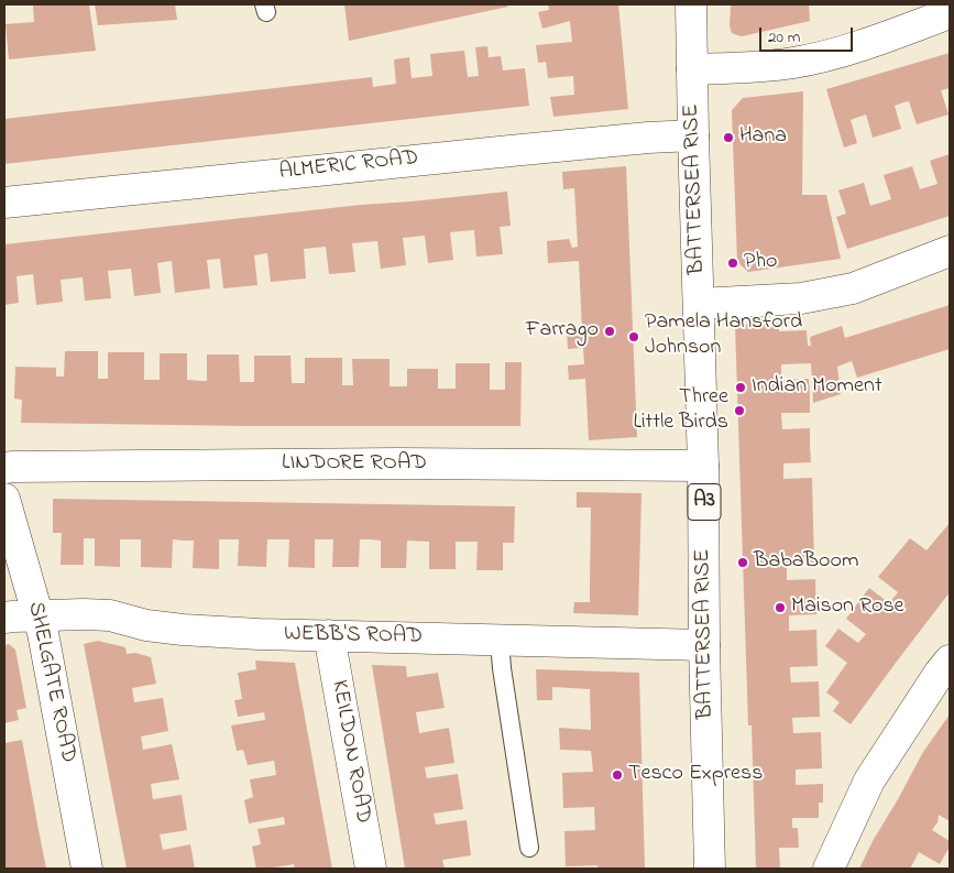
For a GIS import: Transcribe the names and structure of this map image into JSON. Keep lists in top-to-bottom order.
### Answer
{
  "streets": {
    "main road": [
      "ALMERIC ROAD",
      "BATTERSEA RISE",
      "LINDORE ROAD",
      "A3",
      "WEBB'S ROAD",
      "SHELGATE ROAD",
      "KEILDON ROAD"
    ]
  },
  "crossings": [
    ["ALMERIC ROAD", "BATTERSEA RISE"],
    ["BATTERSEA RISE", "LINDORE ROAD"],
    ["BATTERSEA RISE", "WEBB'S ROAD"],
    ["WEBB'S ROAD", "SHELGATE ROAD"],
    ["WEBB'S ROAD", "KEILDON ROAD"]
  ],
  "places": [
    "Hana",
    "Pho",
    "Farrago",
    "Pamela Hansford Johnson",
    "Indian Moment",
    "Three Little Birds",
    "BabaBoom",
    "Maison Rose",
    "Tesco Express"
  ],
  "scale_bar": "20 m"
}
